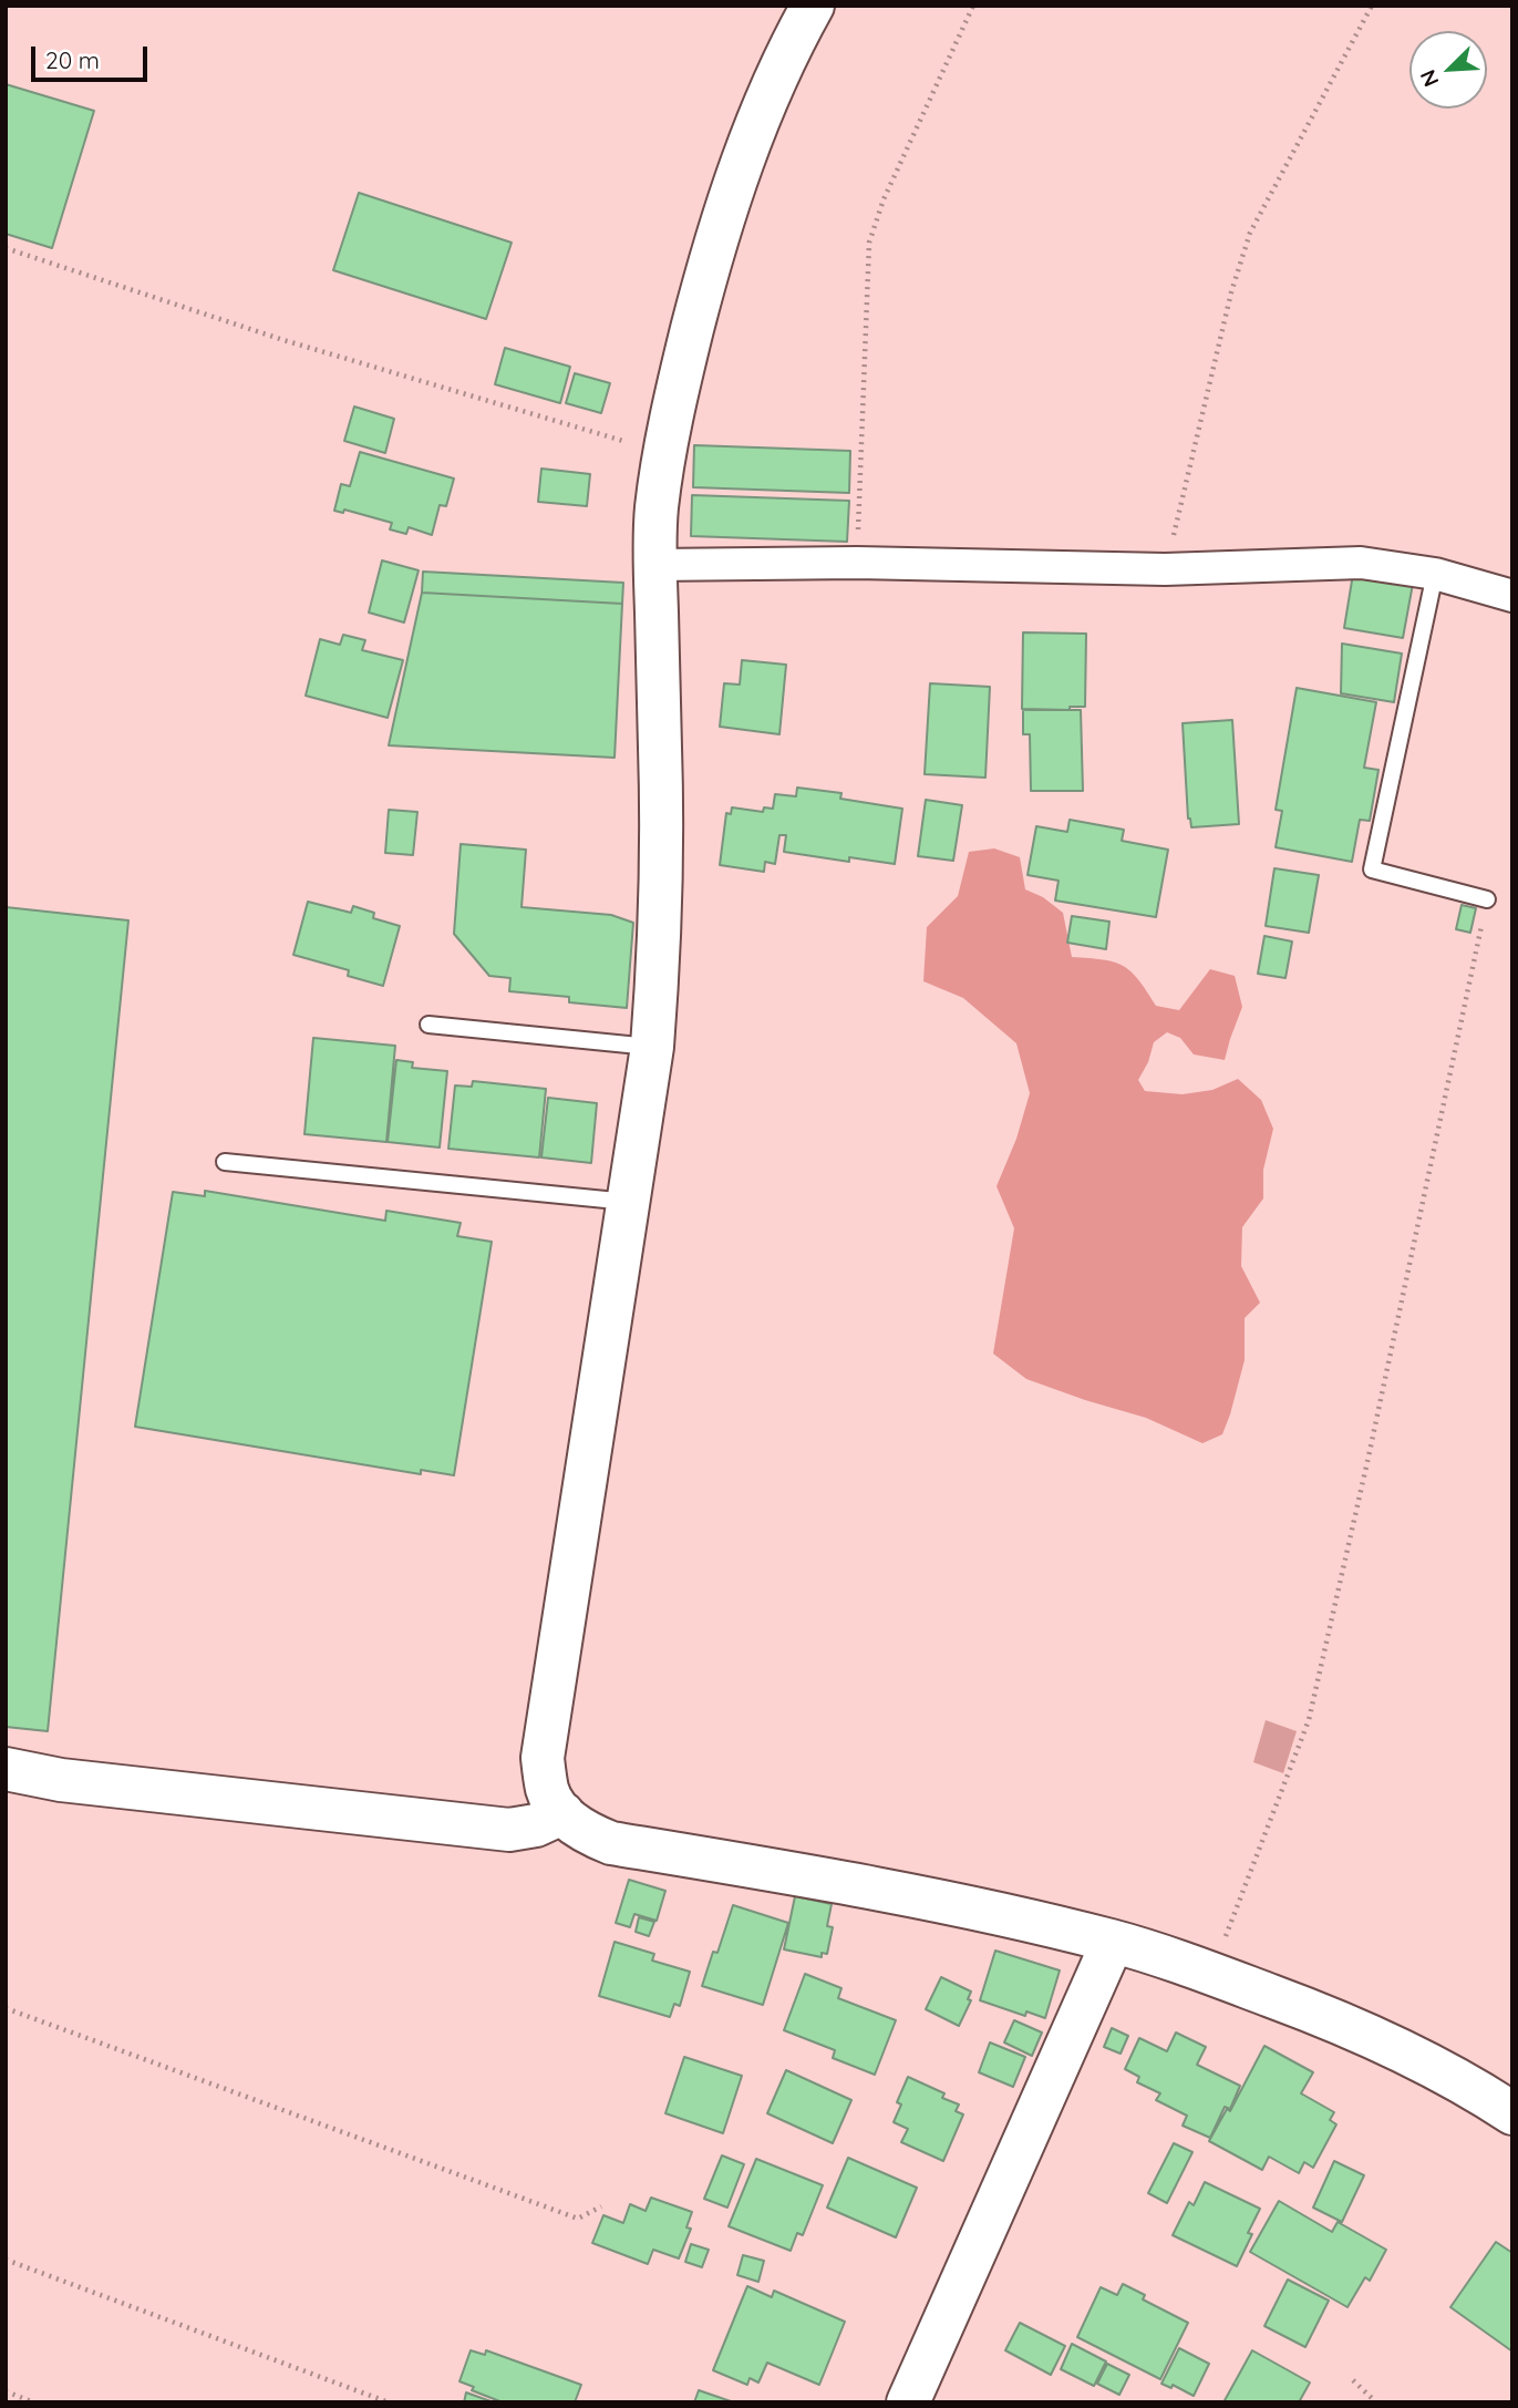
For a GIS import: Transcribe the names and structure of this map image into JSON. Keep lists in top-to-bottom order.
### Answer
{
  "scale_bar": "20 m",
  "north": "bottom left"
}
